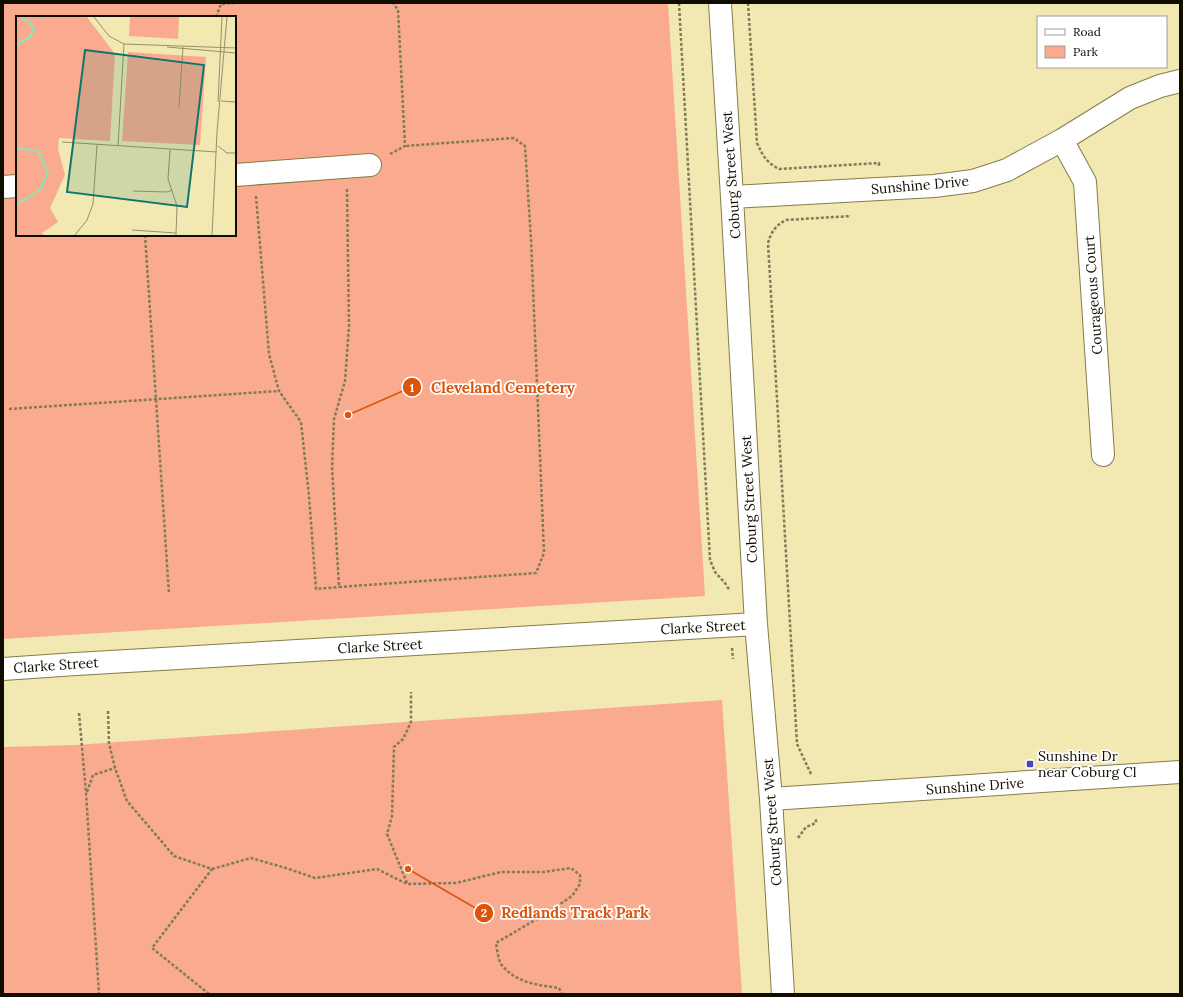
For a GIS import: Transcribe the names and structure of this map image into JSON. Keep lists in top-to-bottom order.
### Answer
{
  "streets": {
    "street": [
      "Coburg Street West",
      "Sunshine Drive",
      "Courageous Court",
      "Clarke Street"
    ]
  },
  "crossings": [
    ["Coburg Street West", "Sunshine Drive"],
    ["Coburg Street West", "Clarke Street"],
    ["Sunshine Drive", "Courageous Court"]
  ],
  "places": {
    "other": ["Cleveland Cemetery", "Redlands Track Park"],
    "transit": ["Sunshine Dr near Coburg Cl"]
  },
  "legend": ["Road", "Park"]
}
